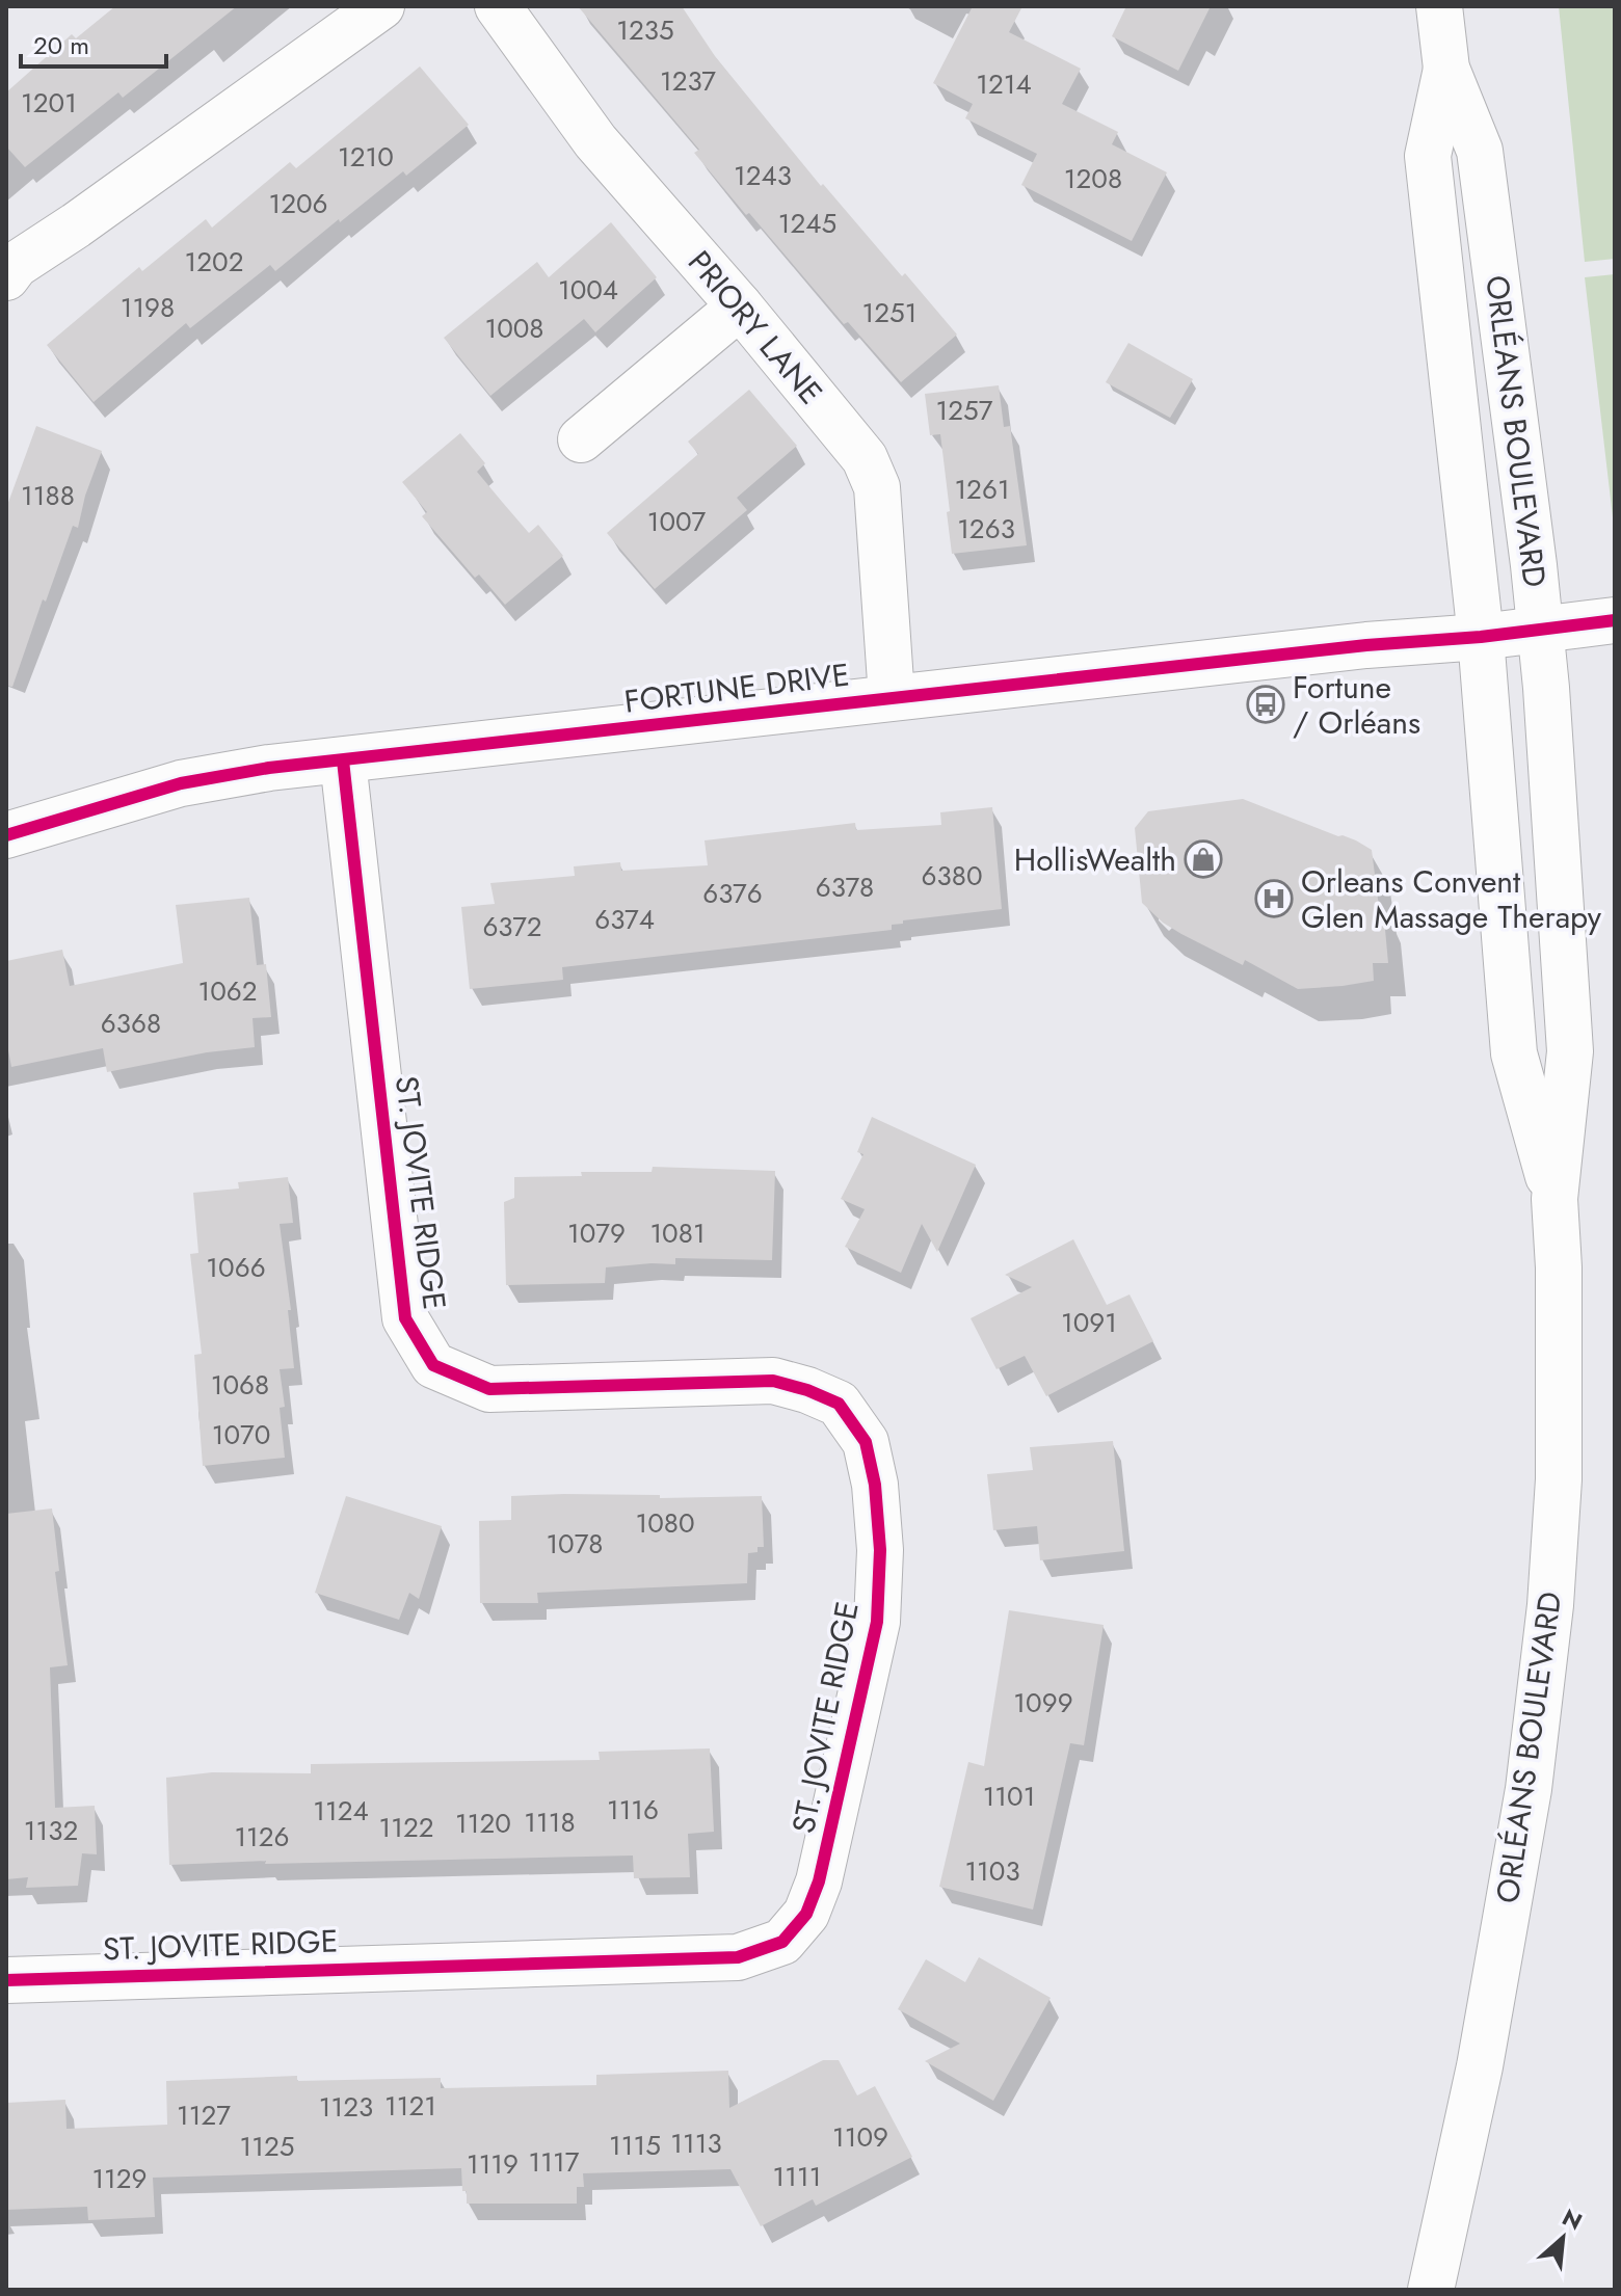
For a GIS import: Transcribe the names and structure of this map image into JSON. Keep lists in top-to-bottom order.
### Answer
{
  "streets": {
    "street": [
      "PRIORY LANE",
      "ORLÉANS BOULEVARD",
      "FORTUNE DRIVE",
      "ST. JOVITE RIDGE"
    ]
  },
  "crossings": [
    ["PRIORY LANE", "FORTUNE DRIVE"],
    ["ORLÉANS BOULEVARD", "FORTUNE DRIVE"],
    ["FORTUNE DRIVE", "ST. JOVITE RIDGE"]
  ],
  "places": {
    "bus stop": ["Fortune / Orléans"],
    "shop": ["HollisWealth"],
    "hospital": ["Orleans Convent Glen Massage Therapy"]
  },
  "house_numbers": [
    "1235",
    "1237",
    "1214",
    "1201",
    "1210",
    "1243",
    "1208",
    "1206",
    "1245",
    "1202",
    "1004",
    "1198",
    "1251",
    "1008",
    "1257",
    "1261",
    "1188",
    "1007",
    "1263",
    "6380",
    "6378",
    "6376",
    "6374",
    "6372",
    "1062",
    "6368",
    "1079",
    "1081",
    "1066",
    "1091",
    "1068",
    "1070",
    "1080",
    "1078",
    "1099",
    "1101",
    "1116",
    "1124",
    "1118",
    "1120",
    "1122",
    "1132",
    "1126",
    "1103",
    "1121",
    "1123",
    "1127",
    "1109",
    "1113",
    "1115",
    "1125",
    "1117",
    "1119",
    "1111",
    "1129"
  ],
  "scale_bar": "20 m",
  "north": "top right"
}
